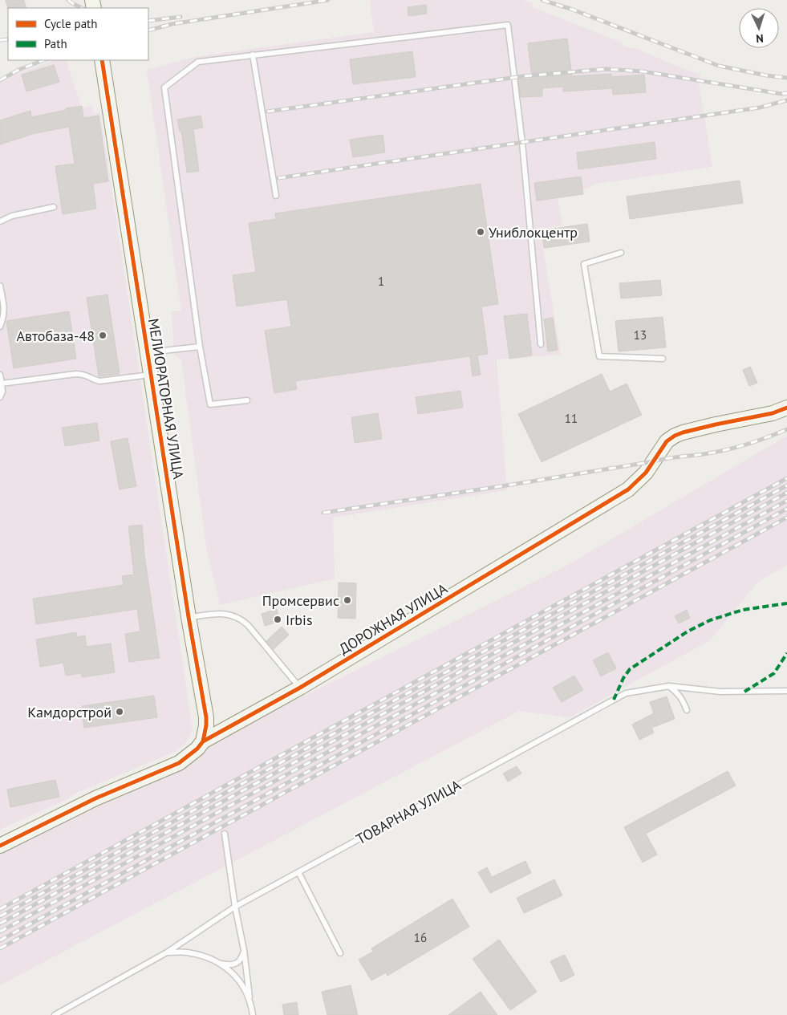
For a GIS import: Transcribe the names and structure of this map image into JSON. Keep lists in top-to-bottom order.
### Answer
{
  "streets": {
    "street": ["МЕЛИОРАТОРНАЯ УЛИЦА", "ДОРОЖНАЯ УЛИЦА"],
    "lane": ["ТОВАРНАЯ УЛИЦА"]
  },
  "crossings": [
    ["МЕЛИОРАТОРНАЯ УЛИЦА", "ДОРОЖНАЯ УЛИЦА"]
  ],
  "places": [
    "Униблокцентр",
    "Автобаза-48",
    "Промсервис",
    "Irbis",
    "Камдорстрой"
  ],
  "house_numbers": [
    "1",
    "13",
    "11",
    "16"
  ],
  "legend": ["Cycle path", "Path"],
  "north": "bottom"
}
